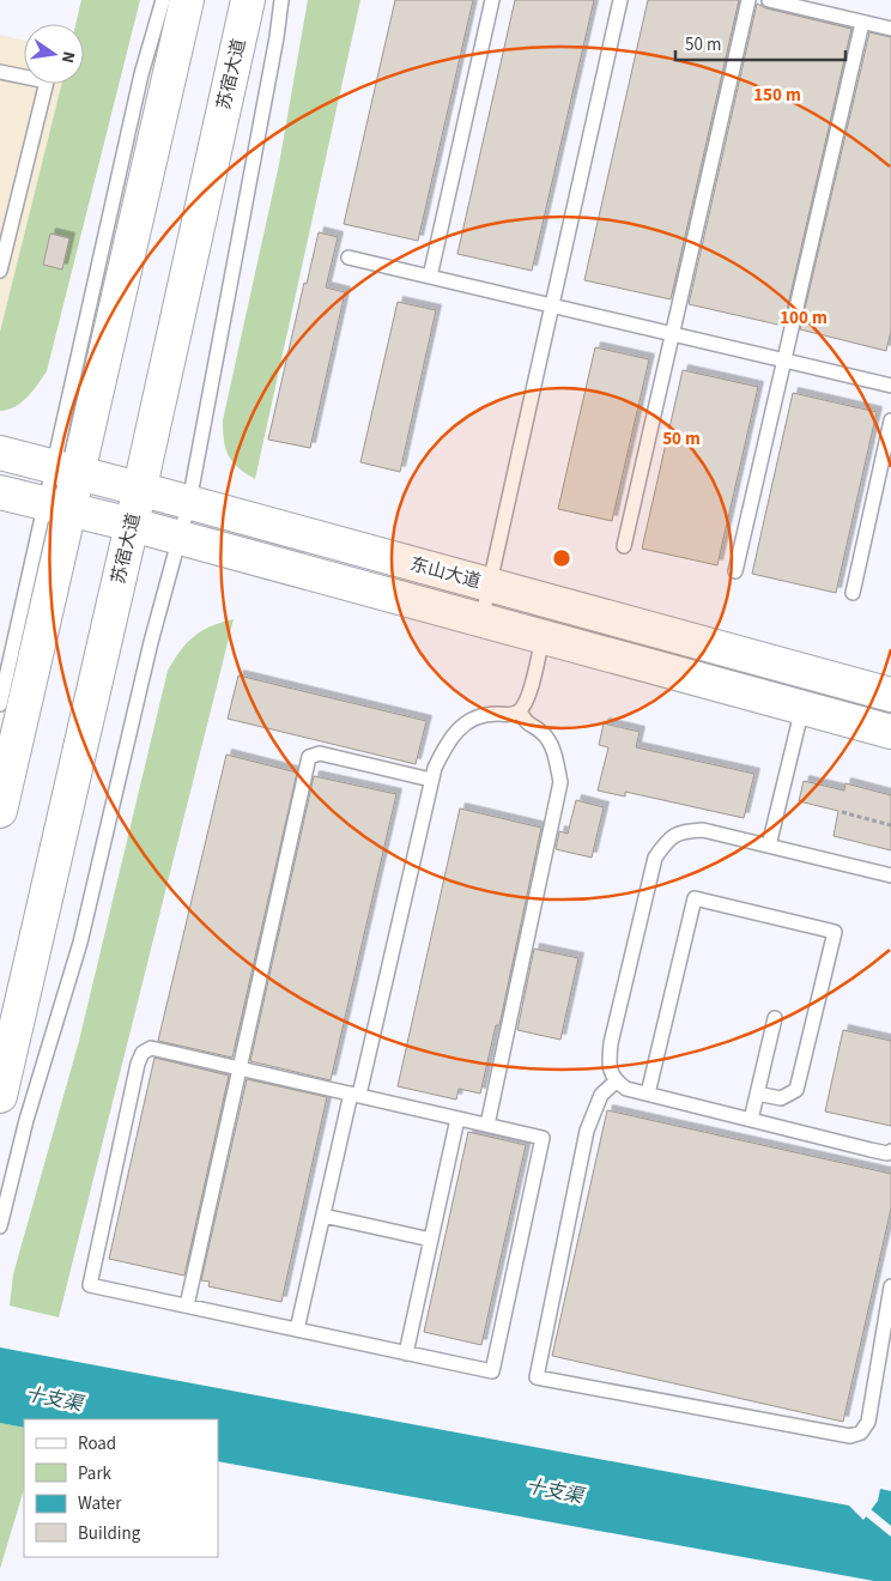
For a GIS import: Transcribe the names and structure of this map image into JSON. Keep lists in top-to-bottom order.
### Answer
{
  "streets": {
    "main road": ["苏宿大道", "东山大道"]
  },
  "crossings": [
    ["苏宿大道", "东山大道"]
  ],
  "water": ["十支渠"],
  "legend": [
    "Road",
    "Park",
    "Water",
    "Building"
  ],
  "scale_bar": "50 m",
  "north": "right",
  "rings": ["150 m", "100 m", "50 m"]
}
